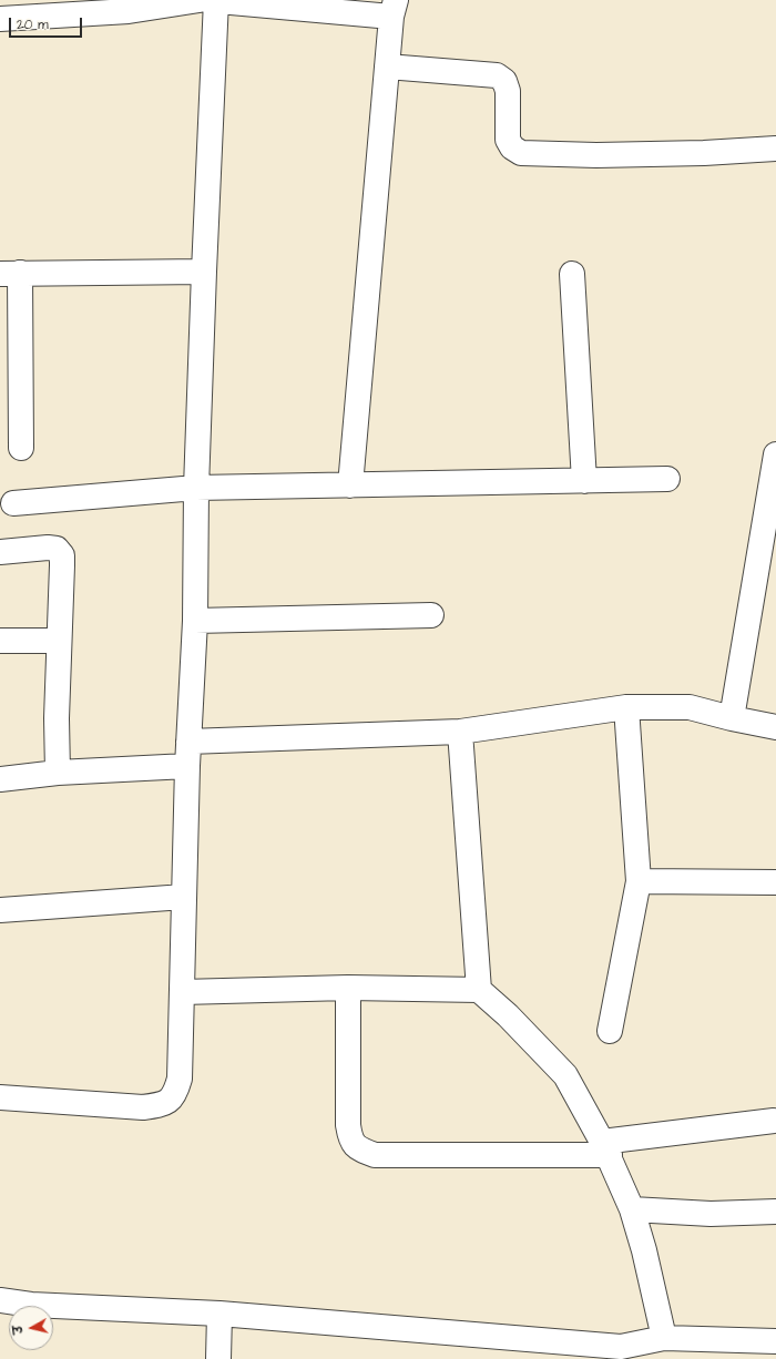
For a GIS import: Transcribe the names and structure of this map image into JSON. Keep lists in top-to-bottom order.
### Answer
{
  "scale_bar": "20 m",
  "north": "left"
}
